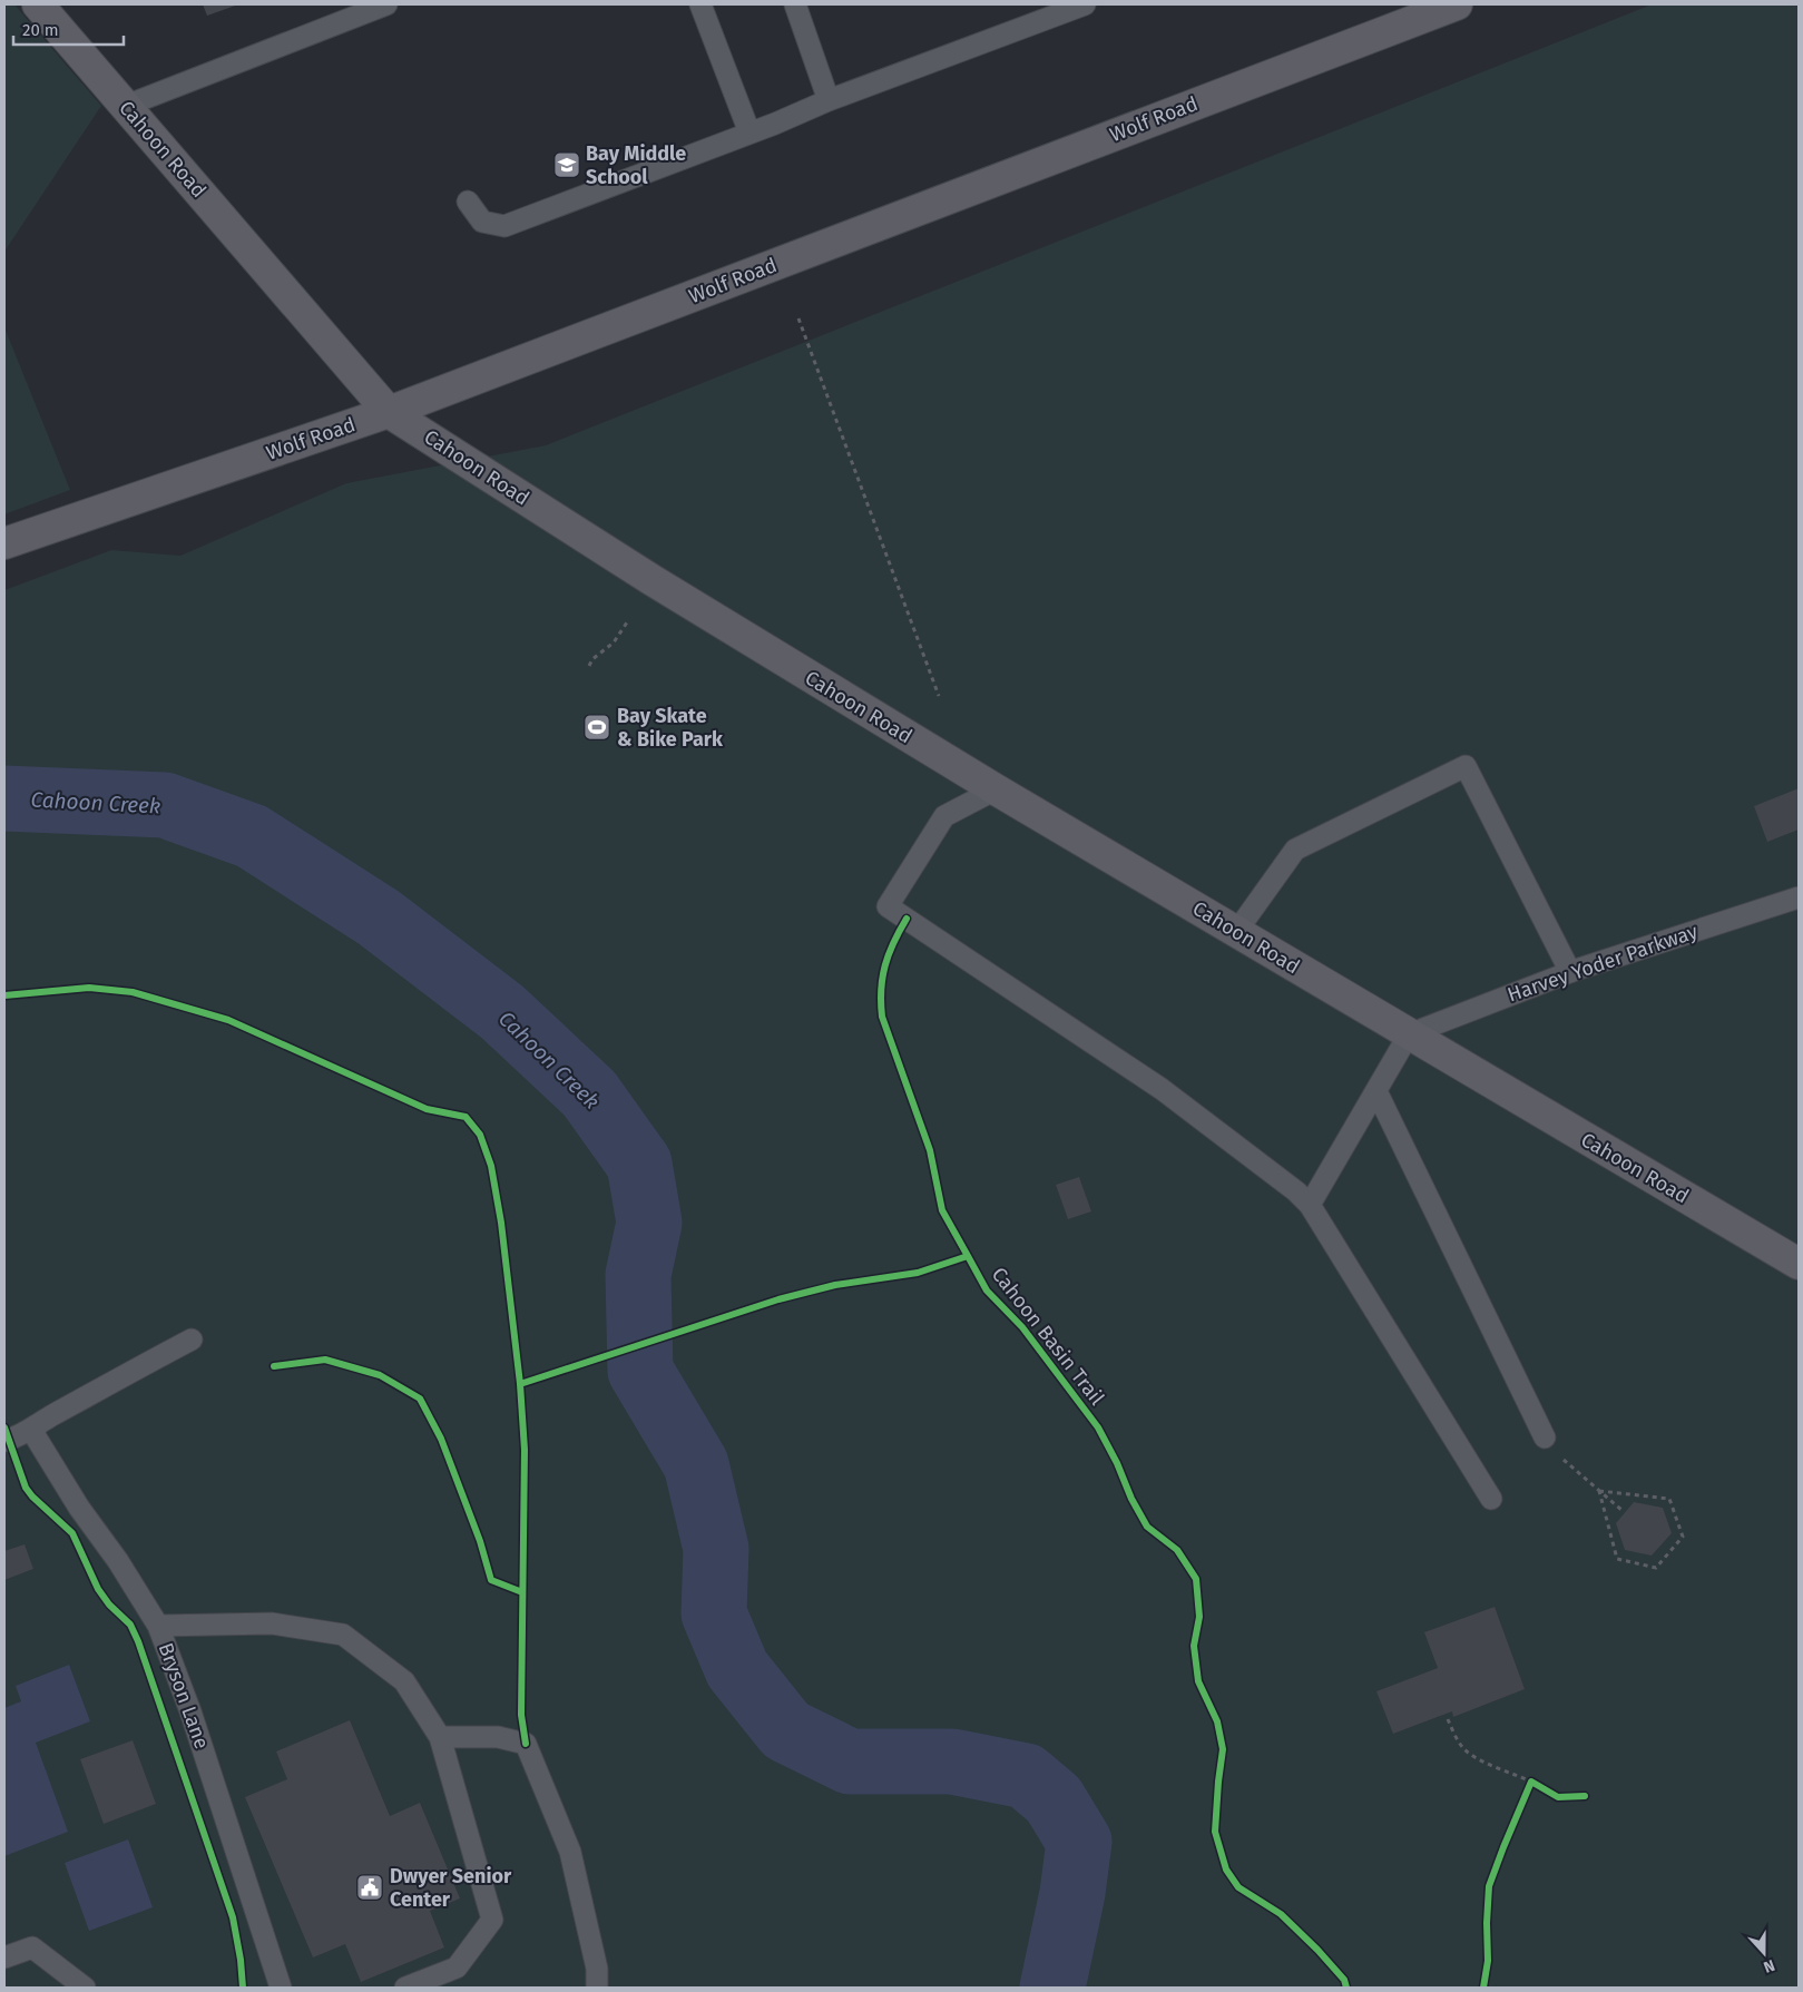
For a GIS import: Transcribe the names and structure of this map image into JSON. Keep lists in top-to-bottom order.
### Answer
{
  "streets": {
    "street": ["Wolf Road", "Cahoon Road"],
    "lane": ["Harvey Yoder Parkway", "Bryson Lane"],
    "cycle path": ["Cahoon Basin Trail"]
  },
  "crossings": [
    ["Wolf Road", "Cahoon Road"],
    ["Cahoon Road", "Harvey Yoder Parkway"]
  ],
  "water": ["Cahoon Creek"],
  "places": {
    "school or university": ["Bay Middle School"],
    "sports": ["Bay Skate & Bike Park"],
    "public building": ["Dwyer Senior Center"]
  },
  "scale_bar": "20 m",
  "north": "bottom"
}
